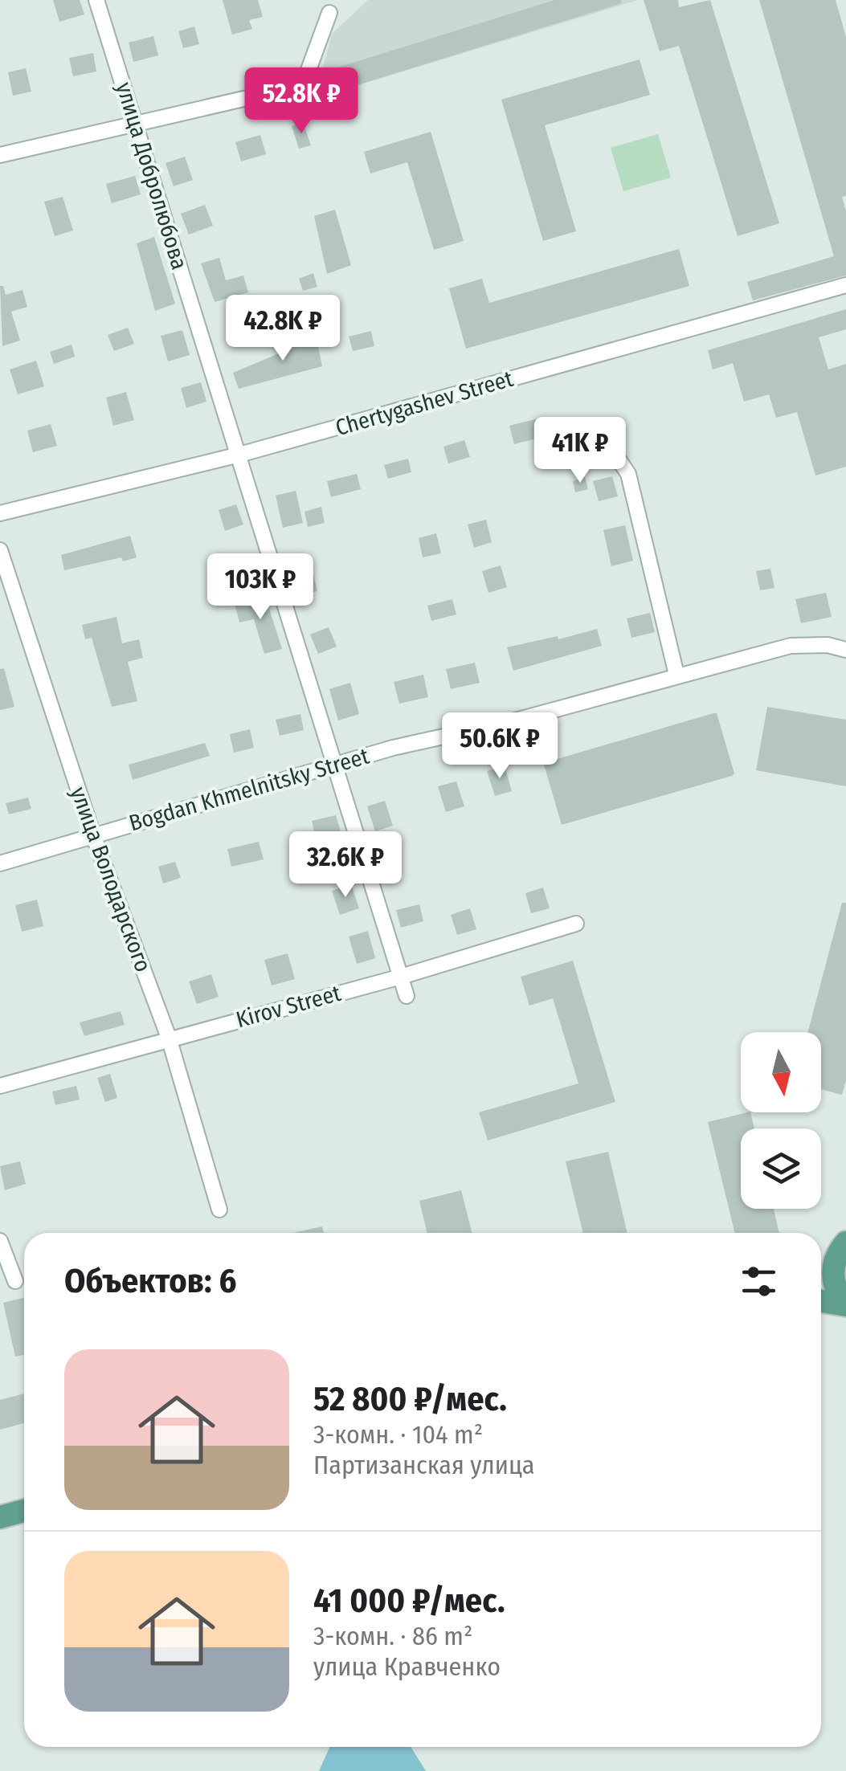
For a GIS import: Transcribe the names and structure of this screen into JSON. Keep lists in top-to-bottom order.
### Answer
{
  "streets": {
    "street": [
      "улица Добролюбова",
      "Chertygashev Street",
      "Bogdan Khmelnitsky Street",
      "улица Володарского",
      "Kirov Street"
    ]
  },
  "crossings": [
    ["улица Добролюбова", "Chertygashev Street"],
    ["улица Добролюбова", "Bogdan Khmelnitsky Street"],
    ["улица Добролюбова", "Kirov Street"],
    ["Bogdan Khmelnitsky Street", "улица Володарского"],
    ["улица Володарского", "Kirov Street"]
  ],
  "north": "bottom",
  "page": {
    "price": [
      "52.8K ₽",
      "42.8K ₽",
      "41K ₽",
      "103K ₽",
      "50.6K ₽",
      "32.6K ₽"
    ],
    "heading": "Объектов: 6",
    "list": [
      {
        "name": "52 800 ₽/мес.",
        "note": "3-комн. · 104 m² · Партизанская улица"
      },
      {
        "name": "41 000 ₽/мес.",
        "note": "3-комн. · 86 m² · улица Кравченко"
      }
    ]
  }
}
